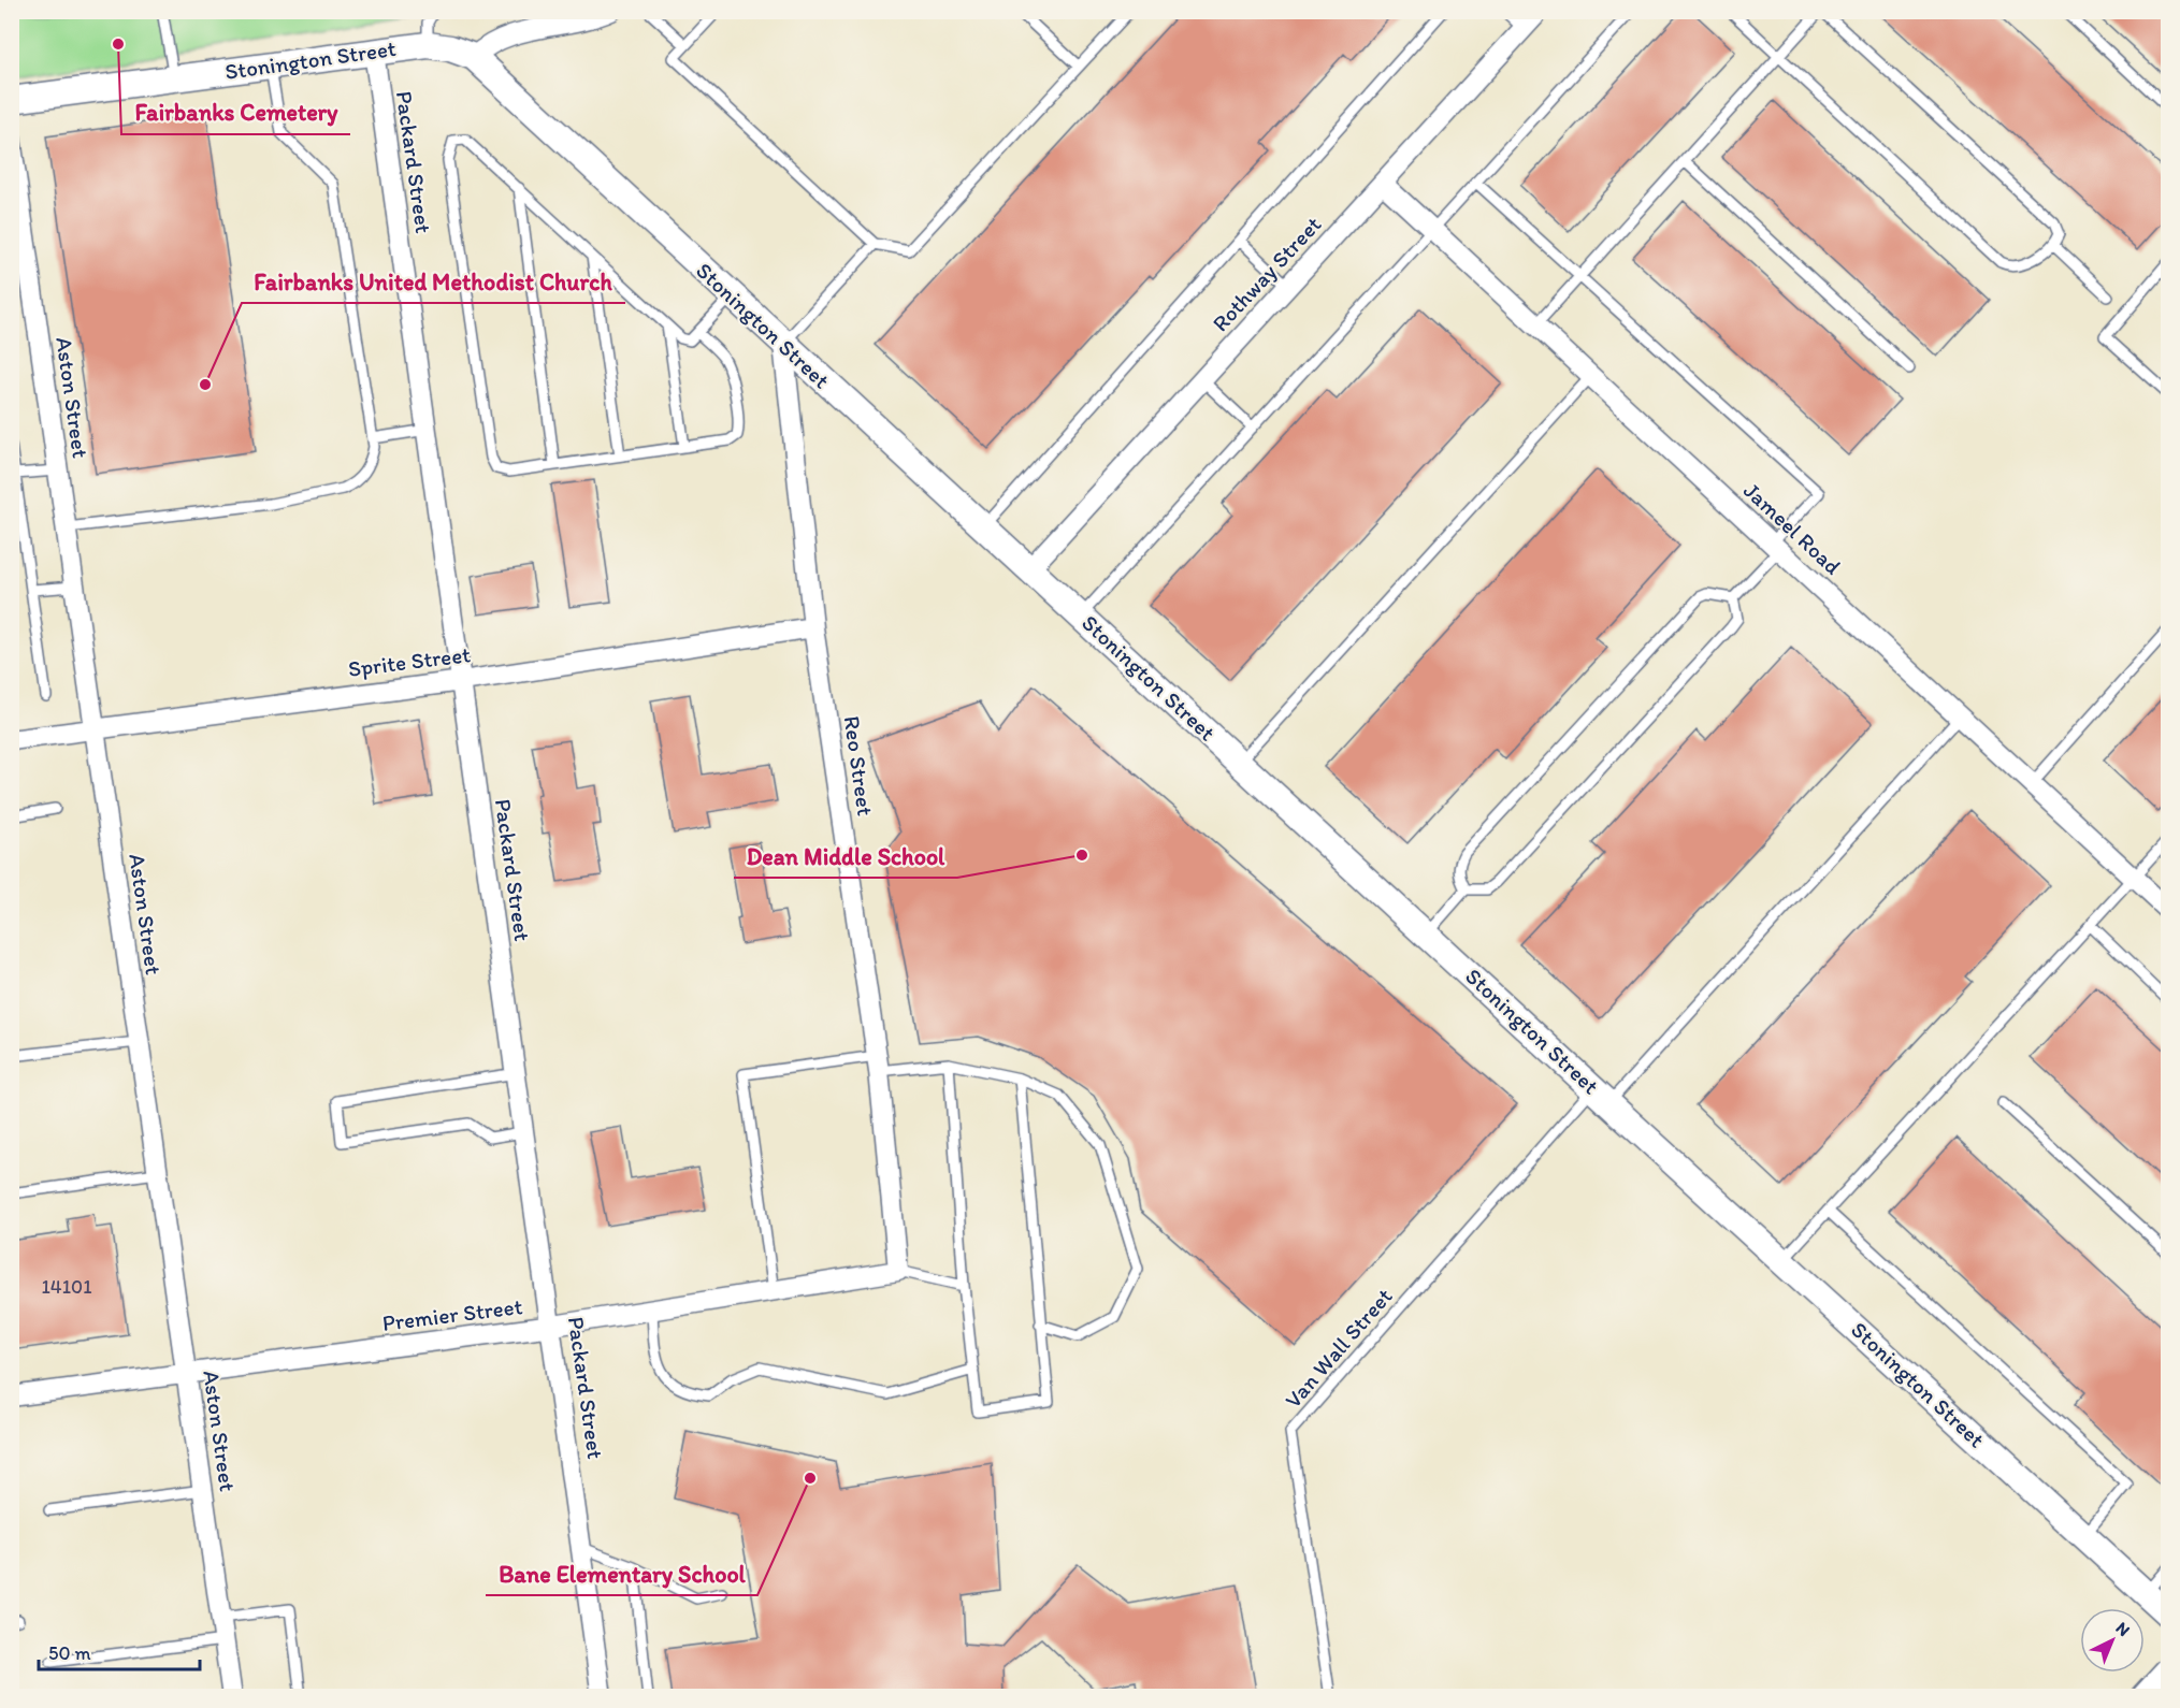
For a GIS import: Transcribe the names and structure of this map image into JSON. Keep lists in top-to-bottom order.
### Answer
{
  "streets": {
    "street": [
      "Stonington Street",
      "Packard Street",
      "Rothway Street",
      "Aston Street",
      "Jameel Road",
      "Sprite Street",
      "Reo Street",
      "Premier Street"
    ],
    "lane": ["Van Wall Street"]
  },
  "crossings": [
    ["Stonington Street", "Packard Street"],
    ["Stonington Street", "Rothway Street"],
    ["Stonington Street", "Reo Street"],
    ["Stonington Street", "Van Wall Street"],
    ["Packard Street", "Sprite Street"],
    ["Packard Street", "Premier Street"],
    ["Rothway Street", "Jameel Road"],
    ["Aston Street", "Sprite Street"],
    ["Aston Street", "Premier Street"],
    ["Jameel Road", "Van Wall Street"],
    ["Sprite Street", "Reo Street"],
    ["Reo Street", "Premier Street"]
  ],
  "places": [
    "Fairbanks Cemetery",
    "Fairbanks United Methodist Church",
    "Dean Middle School",
    "Bane Elementary School"
  ],
  "house_numbers": ["14101"],
  "scale_bar": "50 m",
  "north": "top right"
}
